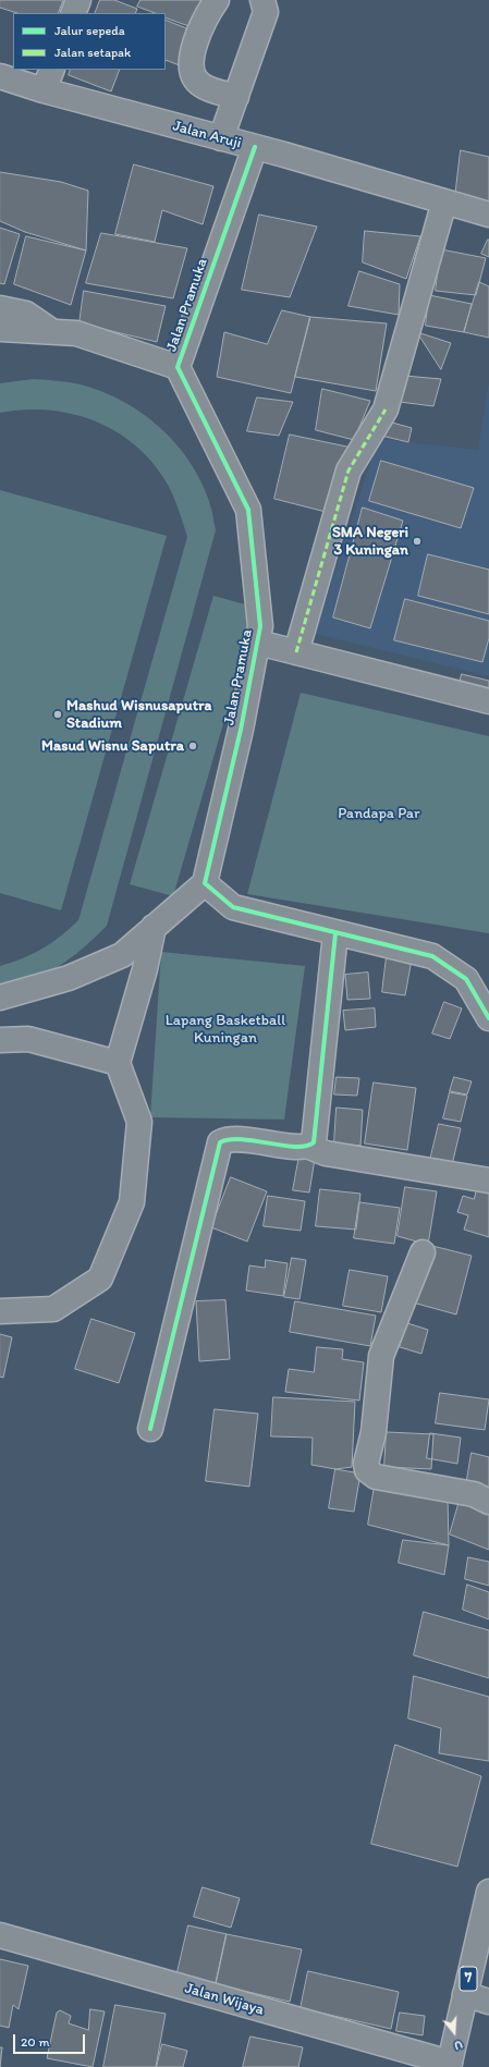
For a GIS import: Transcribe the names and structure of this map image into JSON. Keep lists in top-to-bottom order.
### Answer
{
  "streets": {
    "street": [
      "Jalan Aruji",
      "Jalan Pramuka",
      "7",
      "Jalan Wijaya"
    ]
  },
  "crossings": [
    ["Jalan Aruji", "Jalan Pramuka"],
    ["7", "Jalan Wijaya"]
  ],
  "parks": ["Pandapa Par", "Lapang Basketball Kuningan"],
  "places": ["SMA Negeri 3 Kuningan", "Mashud Wisnusaputra Stadium", "Masud Wisnu Saputra"],
  "legend": ["Jalur sepeda", "Jalan setapak"],
  "scale_bar": "20 m",
  "north": "bottom"
}
